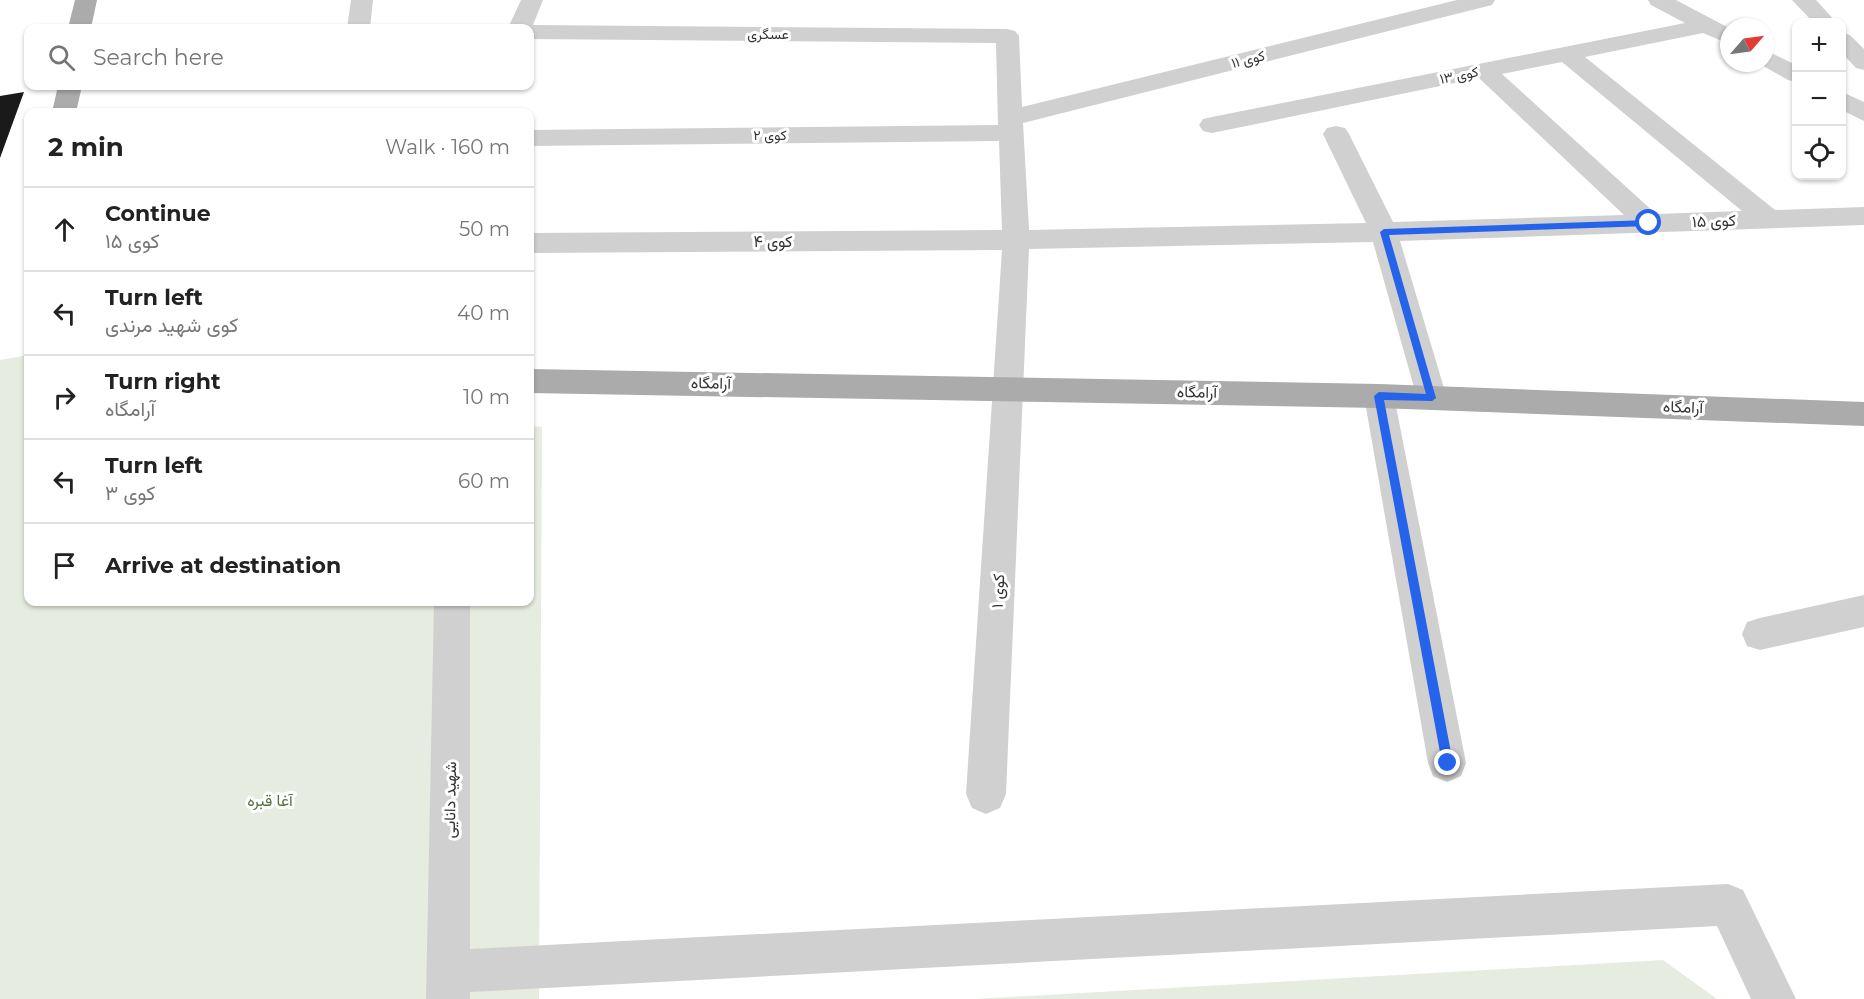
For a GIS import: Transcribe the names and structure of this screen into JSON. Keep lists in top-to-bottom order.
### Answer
{
  "streets": {
    "main road": ["آرامگاه"],
    "street": [
      "عسگری",
      "کوی ۱۱",
      "کوی ۱۳",
      "کوی ۲",
      "کوی ۱۵",
      "کوی ۴",
      "کوی ۱",
      "شهید دانایی"
    ]
  },
  "crossings": [
    ["عسگری", "کوی ۱"],
    ["کوی ۱۱", "کوی ۲"],
    ["کوی ۱۱", "کوی ۱"],
    ["کوی ۲", "کوی ۱"],
    ["کوی ۱۵", "کوی ۴"],
    ["کوی ۴", "کوی ۱"],
    ["آرامگاه", "کوی ۱"]
  ],
  "parks": ["آغا قبره"],
  "north": "top right",
  "page": {
    "map_buttons": ["+", "−"],
    "search": "Search here",
    "heading": ["2 min", "Walk · 160 m"],
    "list": [
      ["Continue", "کوی ۱۵", "50 m"],
      ["Turn left", "کوی شهید مرندی", "40 m"],
      ["Turn right", "آرامگاه", "10 m"],
      ["Turn left", "کوی ۳", "60 m"],
      "Arrive at destination"
    ]
  }
}
